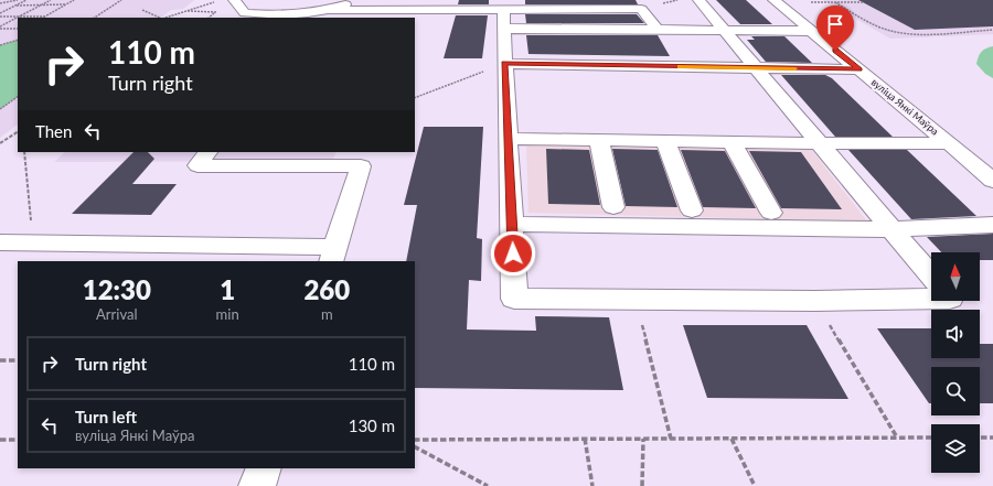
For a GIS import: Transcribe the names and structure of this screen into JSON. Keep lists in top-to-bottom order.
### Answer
{
  "streets": {
    "street": ["вуліца Янкі Маўра"]
  },
  "north": "top",
  "page": {
    "turn": ["110 m", "Turn right"],
    "then": "Then",
    "eta": [
      "12:30",
      "Arrival",
      "1",
      "min",
      "260",
      "m"
    ],
    "list": [
      {
        "name": "Turn right",
        "value": "110 m"
      },
      {
        "name": "Turn left",
        "note": "вуліца Янкі Маўра",
        "value": "130 m"
      }
    ]
  }
}
